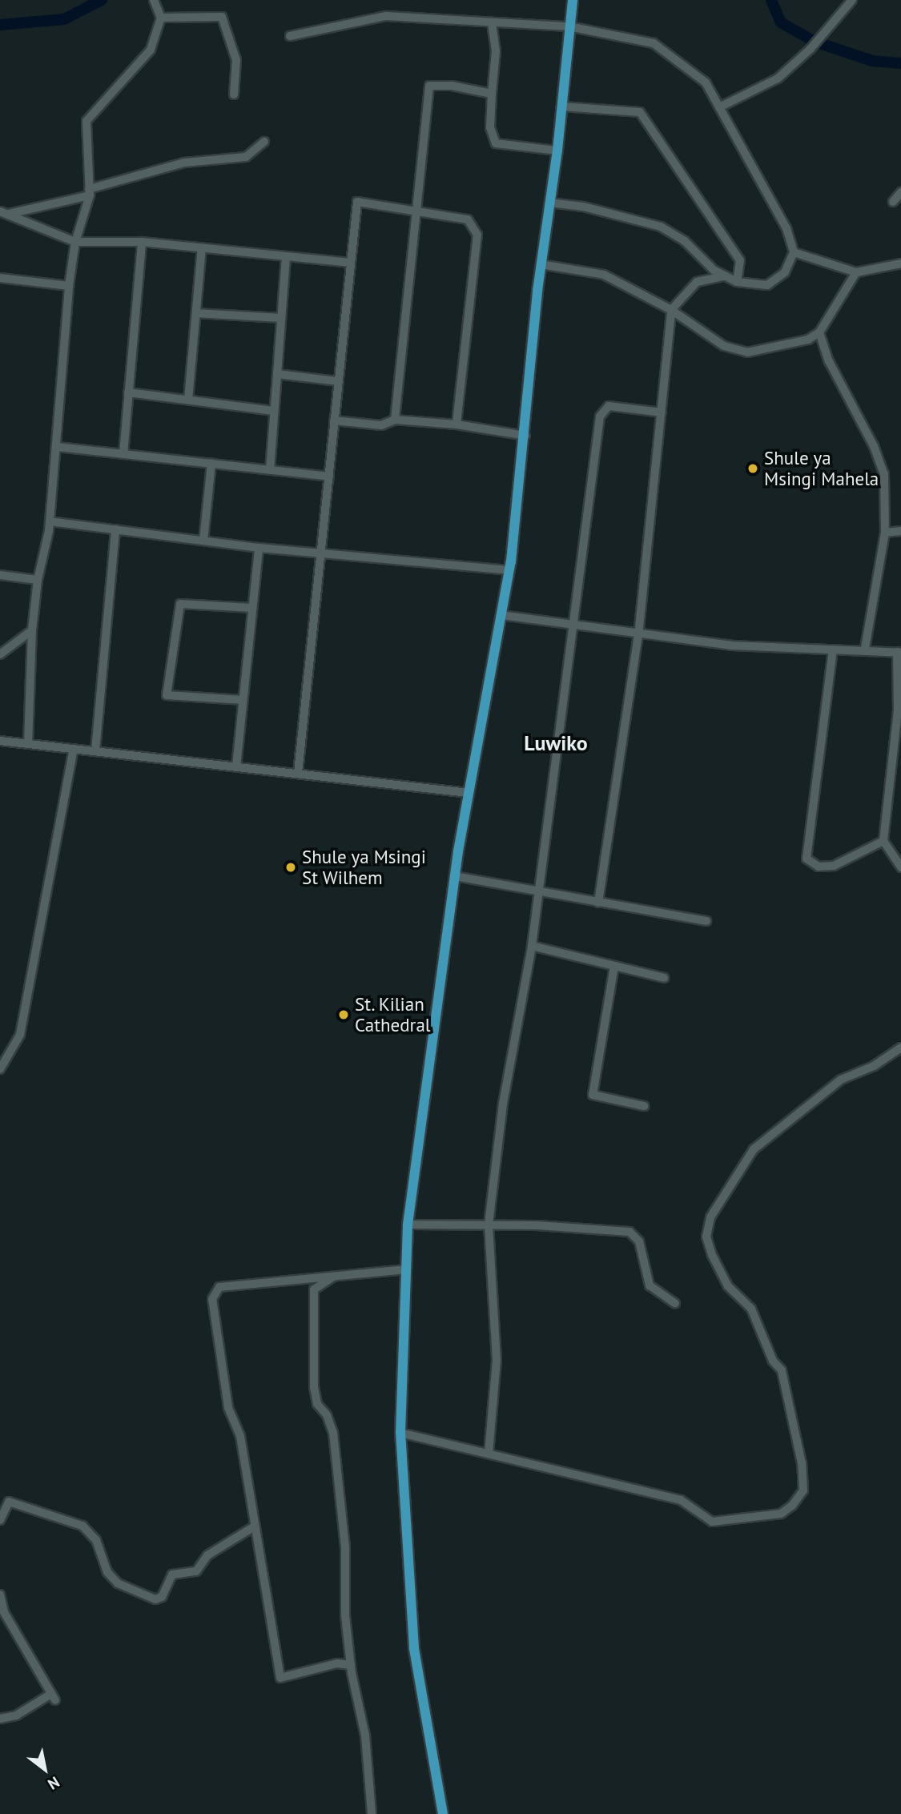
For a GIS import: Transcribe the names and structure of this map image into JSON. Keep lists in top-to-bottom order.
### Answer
{
  "districts": ["Luwiko"],
  "places": ["Shule ya Msingi Mahela", "Shule ya Msingi St Wilhem", "St. Kilian Cathedral"],
  "north": "bottom right"
}
